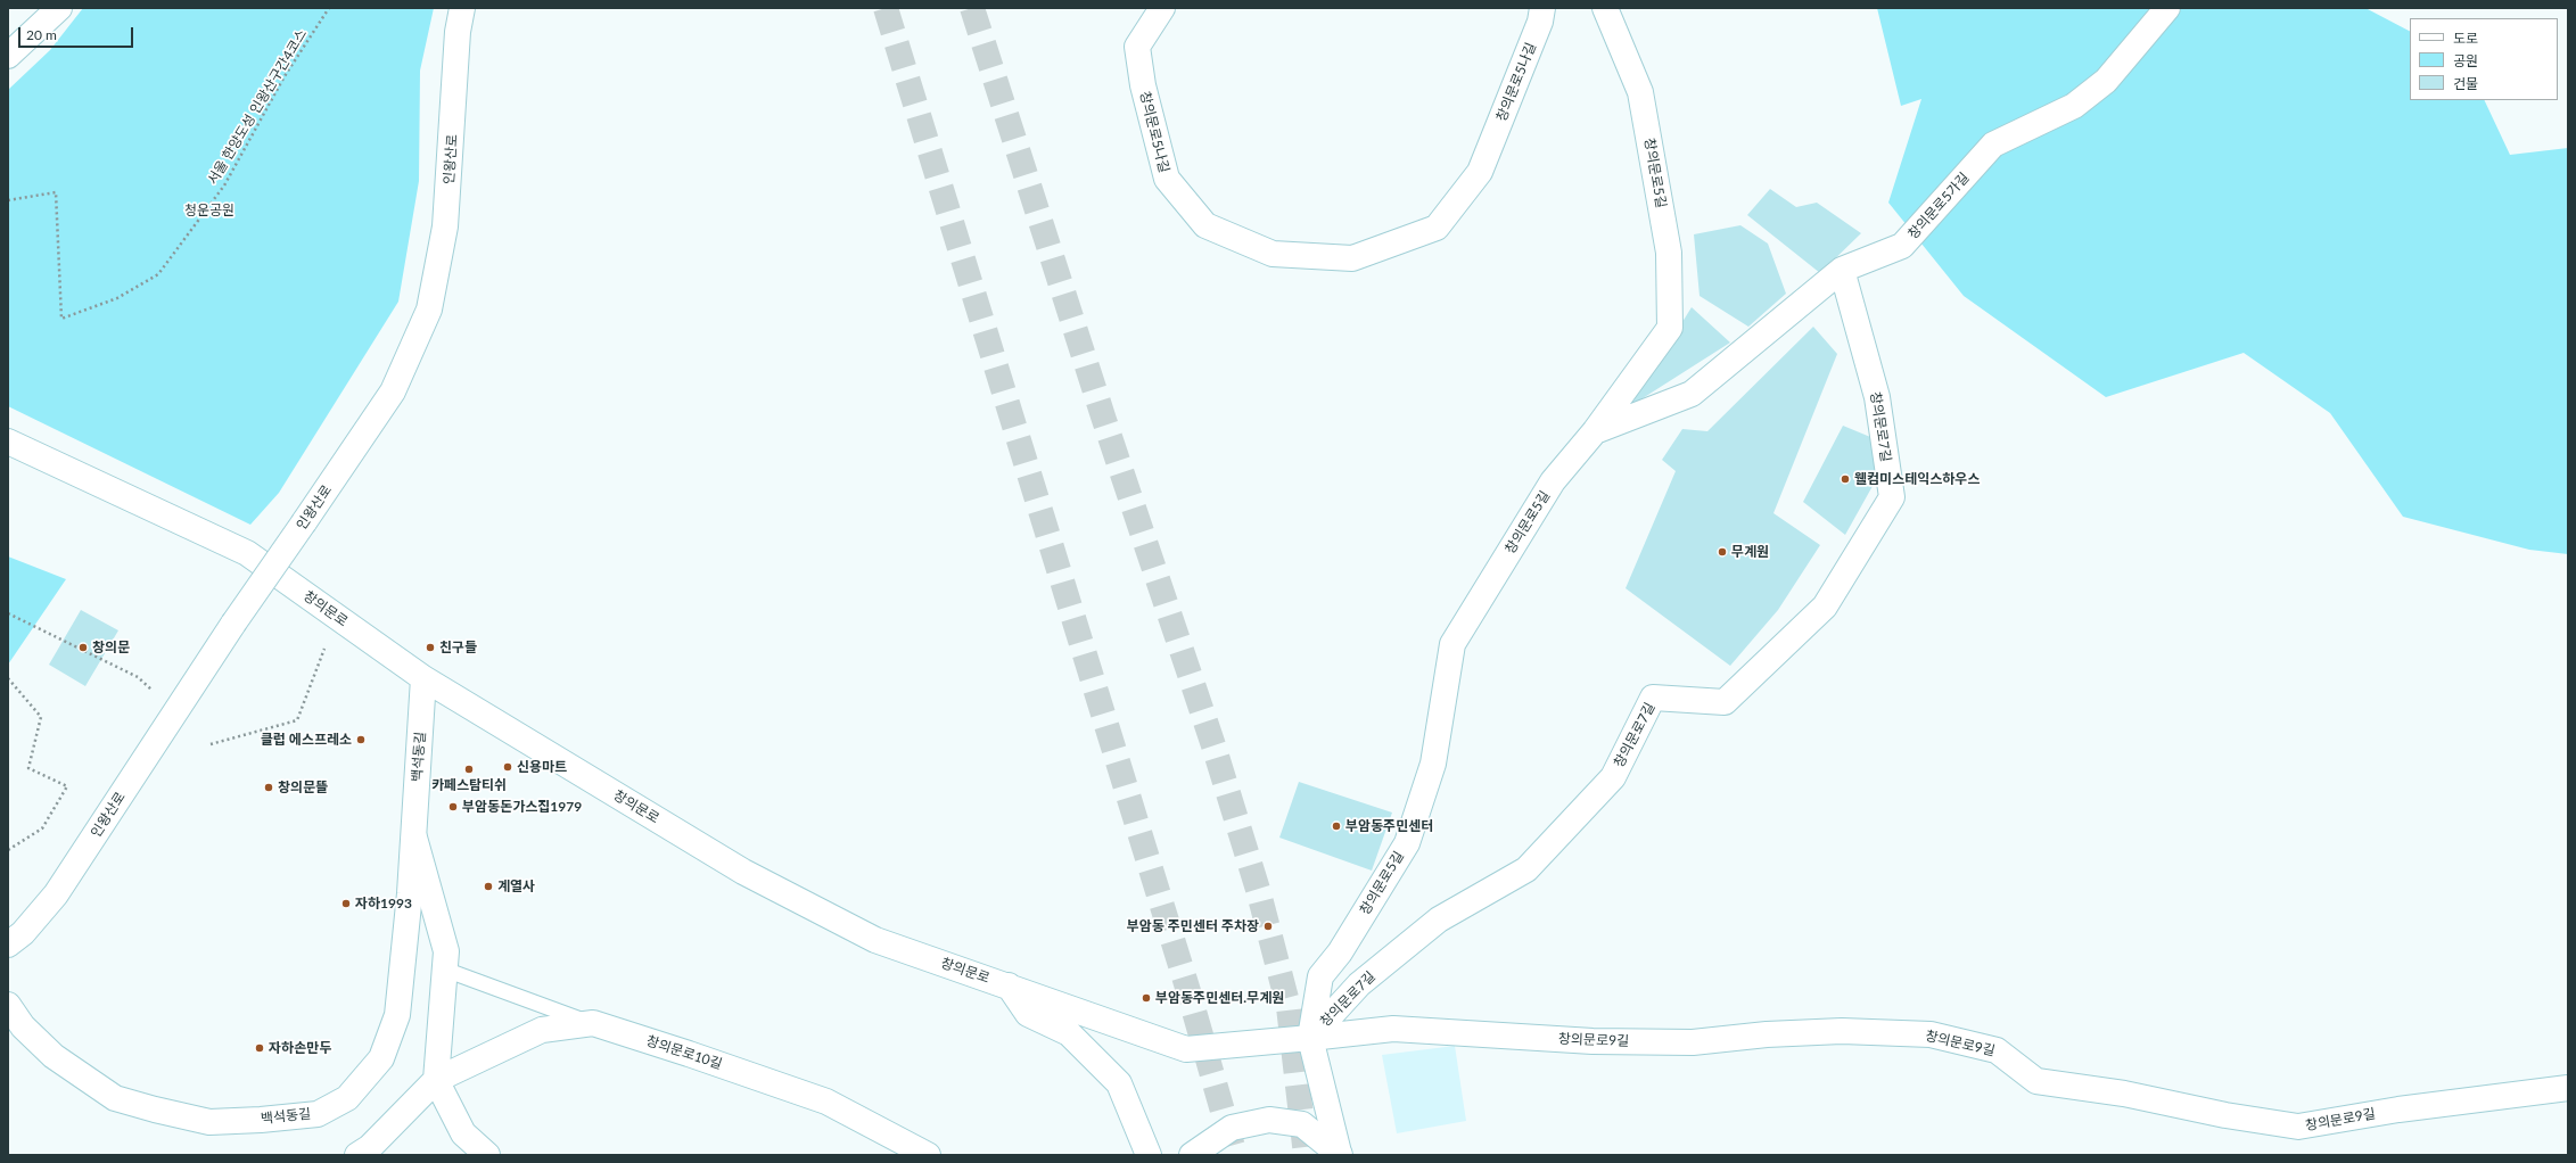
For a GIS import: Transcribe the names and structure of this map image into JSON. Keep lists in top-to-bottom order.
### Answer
{
  "streets": {
    "street": [
      "창의문로5나길",
      "인왕산로",
      "창의문로5길",
      "창의문로5가길",
      "창의문로7길",
      "창의문로",
      "백석동길",
      "창의문로9길",
      "창의문로10길"
    ],
    "path": ["서울 한양도성 인왕산구간4코스"]
  },
  "crossings": [
    ["창의문로5길", "창의문로5가길"],
    ["창의문로5길", "창의문로7길"],
    ["창의문로5길", "창의문로"],
    ["창의문로5길", "창의문로9길"],
    ["창의문로5가길", "창의문로7길"],
    ["창의문로7길", "창의문로"],
    ["창의문로7길", "창의문로9길"],
    ["창의문로", "백석동길"],
    ["창의문로", "창의문로9길"],
    ["백석동길", "창의문로10길"]
  ],
  "parks": ["청운공원"],
  "places": [
    "웰컴미스테익스하우스",
    "무계원",
    "창의문",
    "친구들",
    "클럽 에스프레소",
    "신용마트",
    "카페스탐티쉬",
    "창의문뜰",
    "부암동돈가스집1979",
    "부암동주민센터",
    "계열사",
    "자하1993",
    "부암동 주민센터 주차장",
    "부암동주민센터.무계원",
    "자하손만두"
  ],
  "legend": ["도로", "공원", "건물"],
  "scale_bar": "20 m"
}
